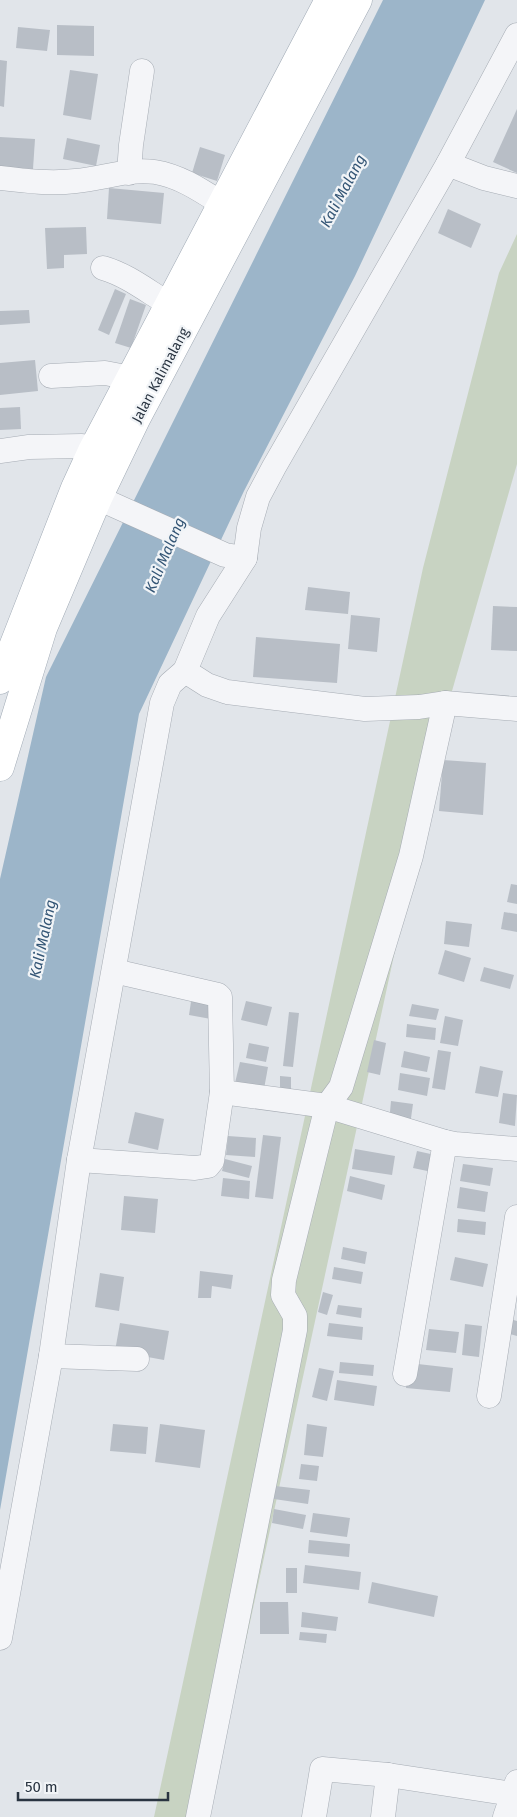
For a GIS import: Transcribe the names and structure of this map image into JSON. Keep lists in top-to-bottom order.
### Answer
{
  "streets": {
    "main road": ["Jalan Kalimalang"]
  },
  "water": ["Kali Malang"],
  "scale_bar": "50 m"
}
